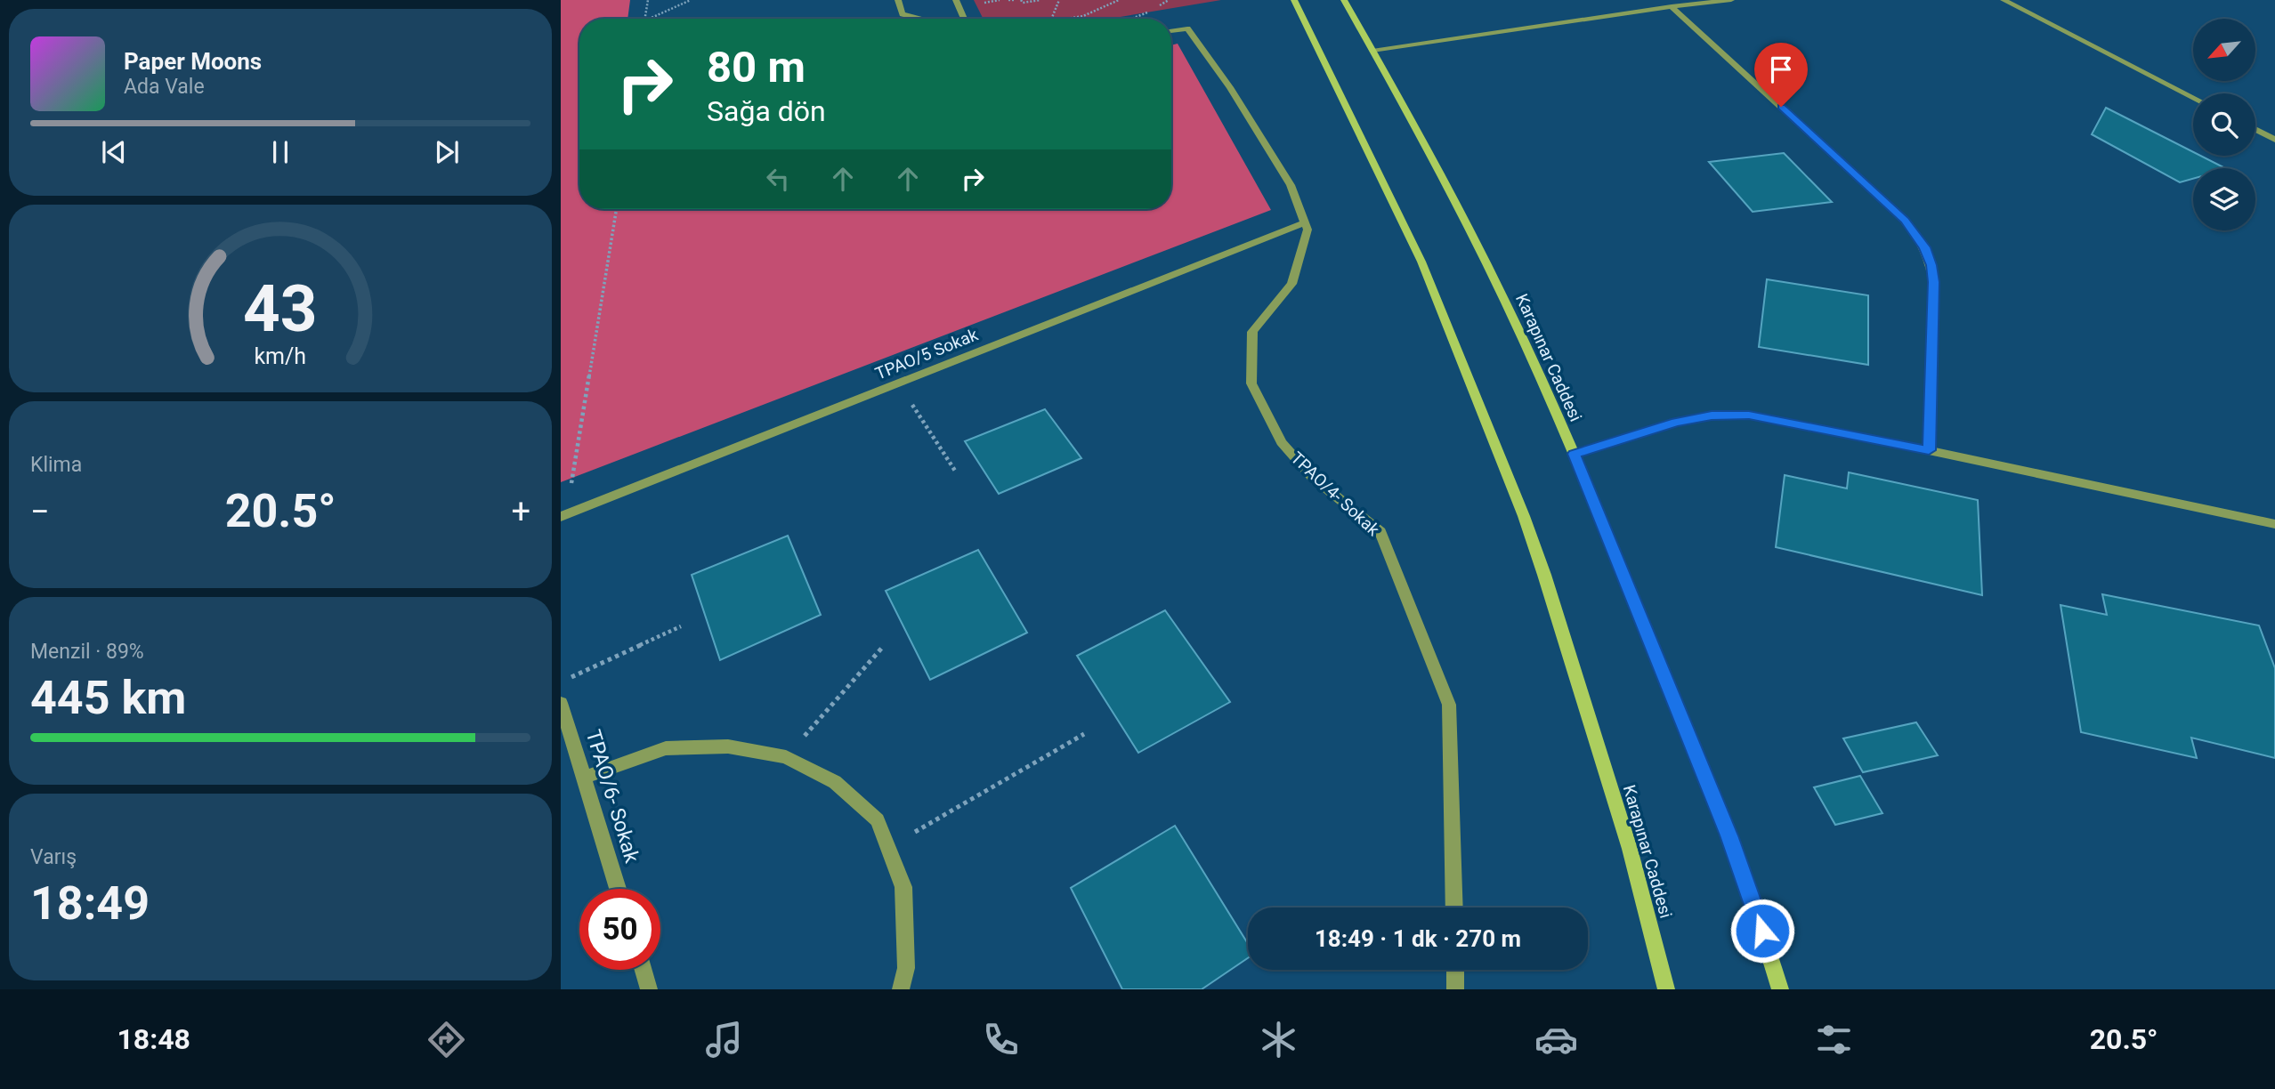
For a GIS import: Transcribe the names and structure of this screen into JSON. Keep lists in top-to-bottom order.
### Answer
{
  "streets": {
    "main road": ["Karapınar Caddesi"],
    "street": ["TPAO/5 Sokak", "TPAO/4- Sokak", "TPAO/6- Sokak"]
  },
  "crossings": [
    ["TPAO/5 Sokak", "TPAO/4- Sokak"]
  ],
  "north": "bottom left",
  "page": {
    "turn": ["80 m", "Sağa dön"],
    "song": ["Paper Moons", "Ada Vale"],
    "tile": [
      "Klima",
      ["Menzil · 89%", "445 km"],
      ["Varış", "18:49"]
    ],
    "heat": ["−", "20.5°", "+"],
    "limit": "50",
    "trip": "18:49 · 1 dk · 270 m",
    "tabs": ["18:48", "20.5°"],
    "gauge": ["43", "km/h"]
  }
}
